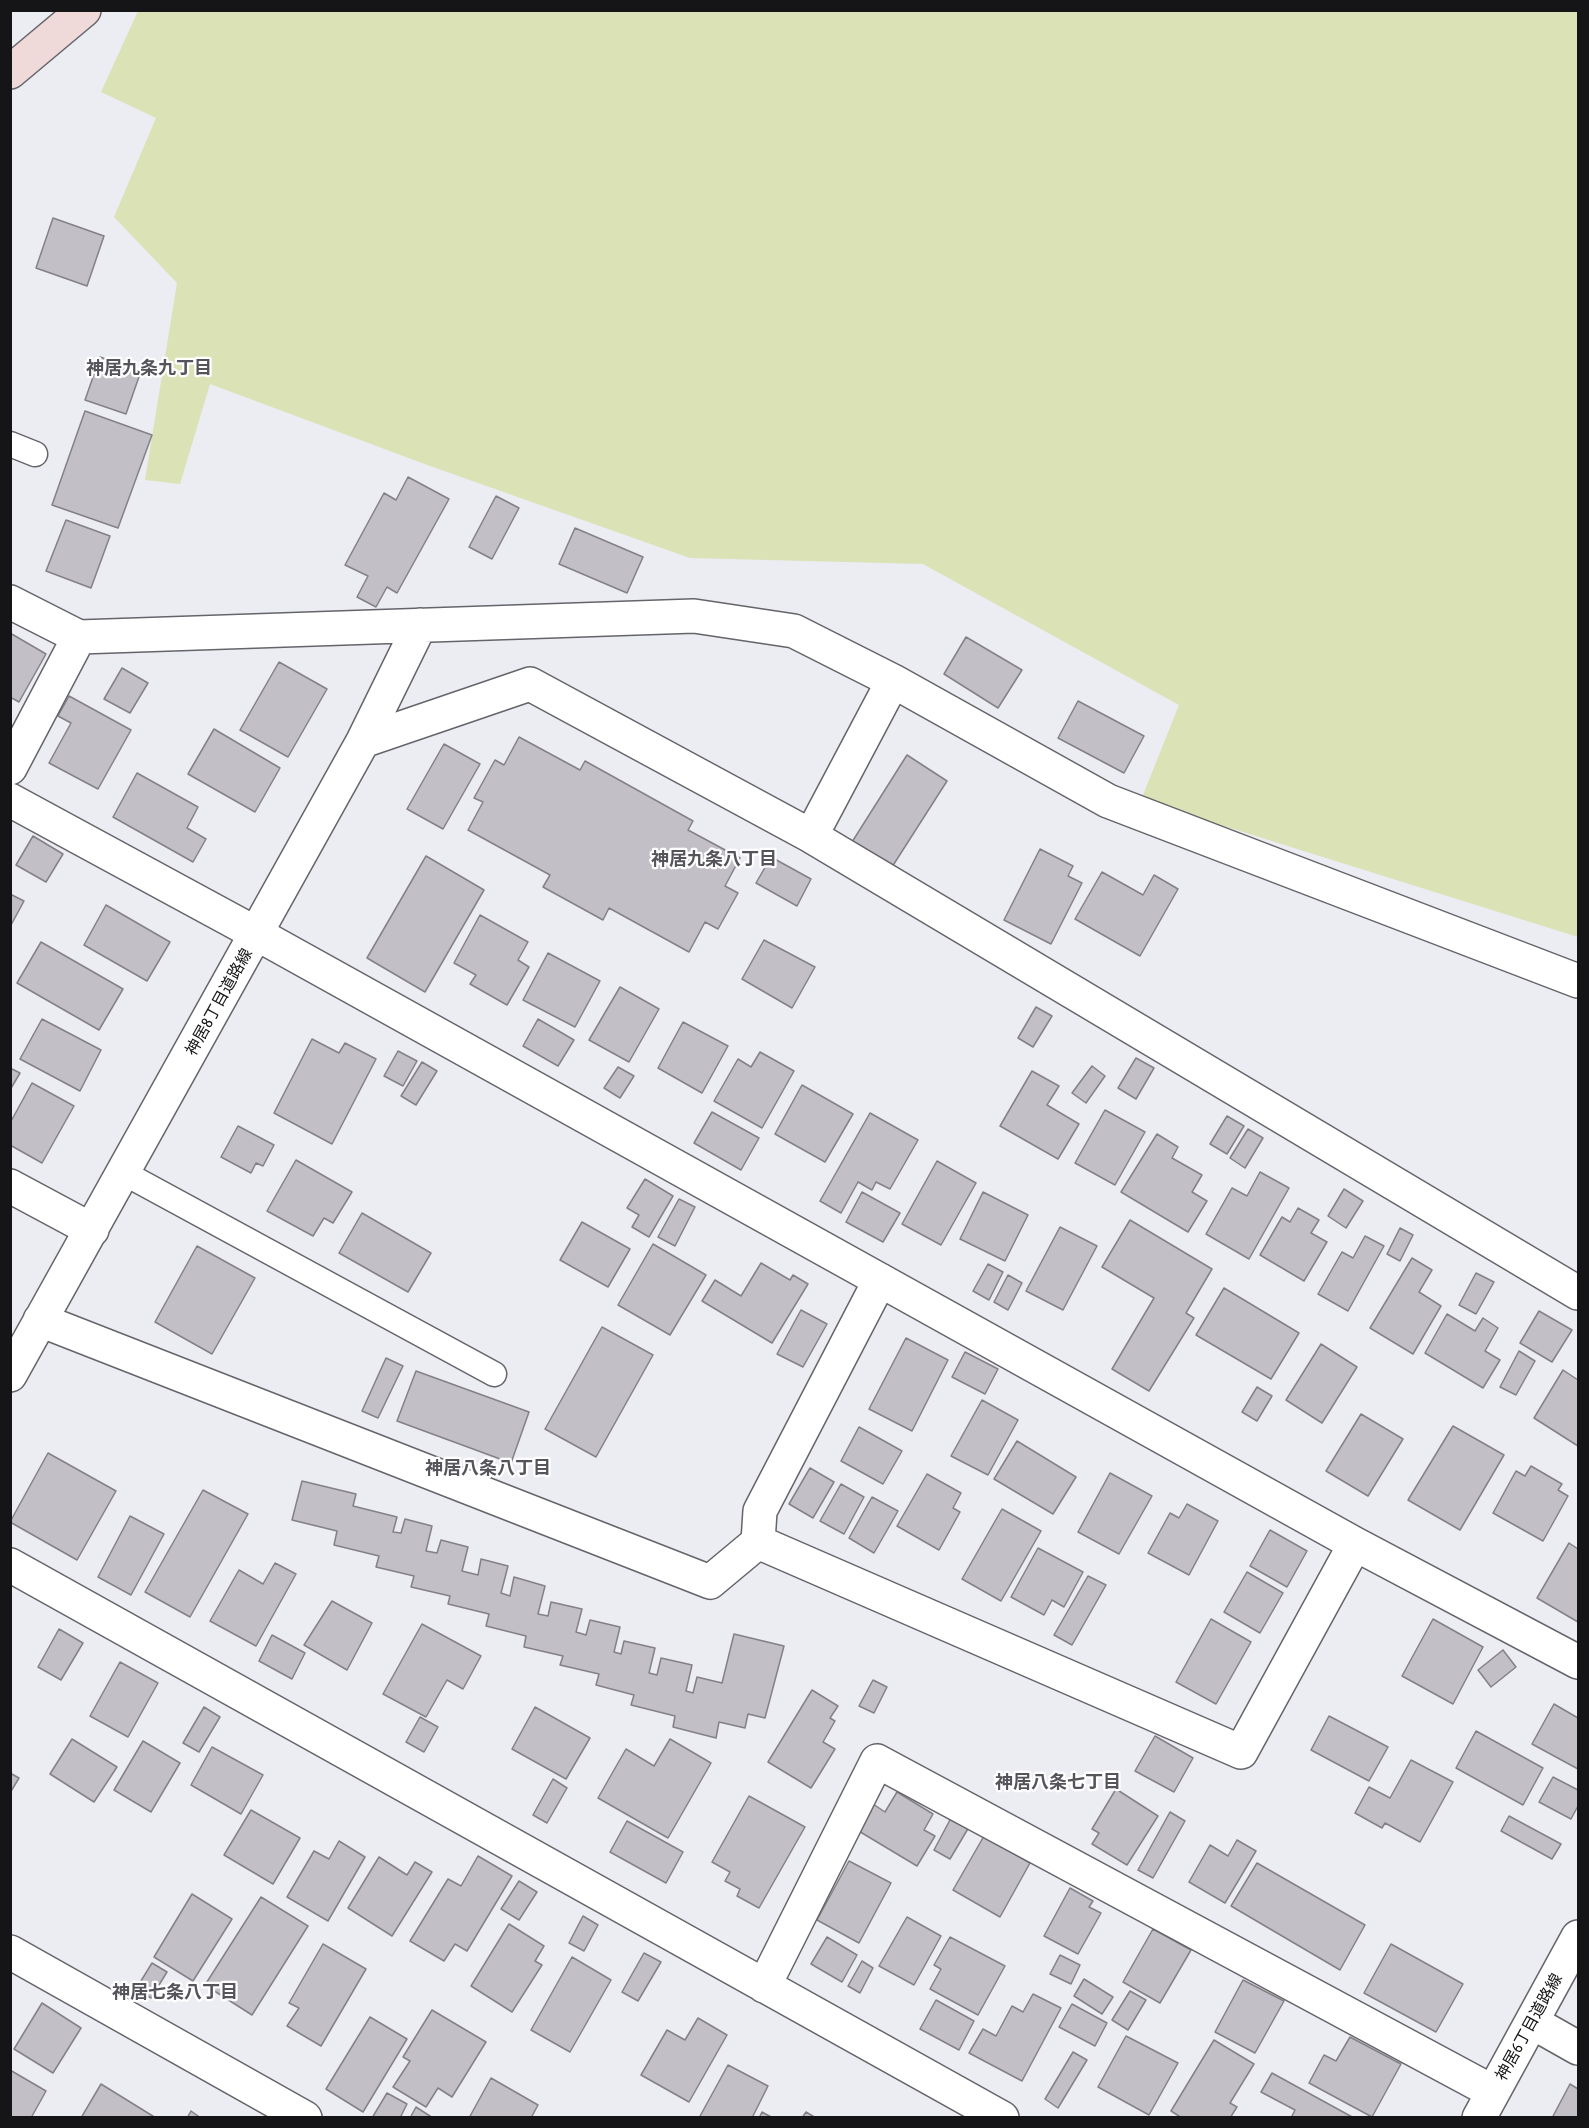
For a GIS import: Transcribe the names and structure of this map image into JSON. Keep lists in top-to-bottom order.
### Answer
{
  "streets": {
    "street": ["神居8丁目道路線", "神居6丁目道路線"]
  },
  "districts": [
    "神居九条九丁目",
    "神居九条八丁目",
    "神居八条八丁目",
    "神居八条七丁目",
    "神居七条八丁目"
  ]
}
